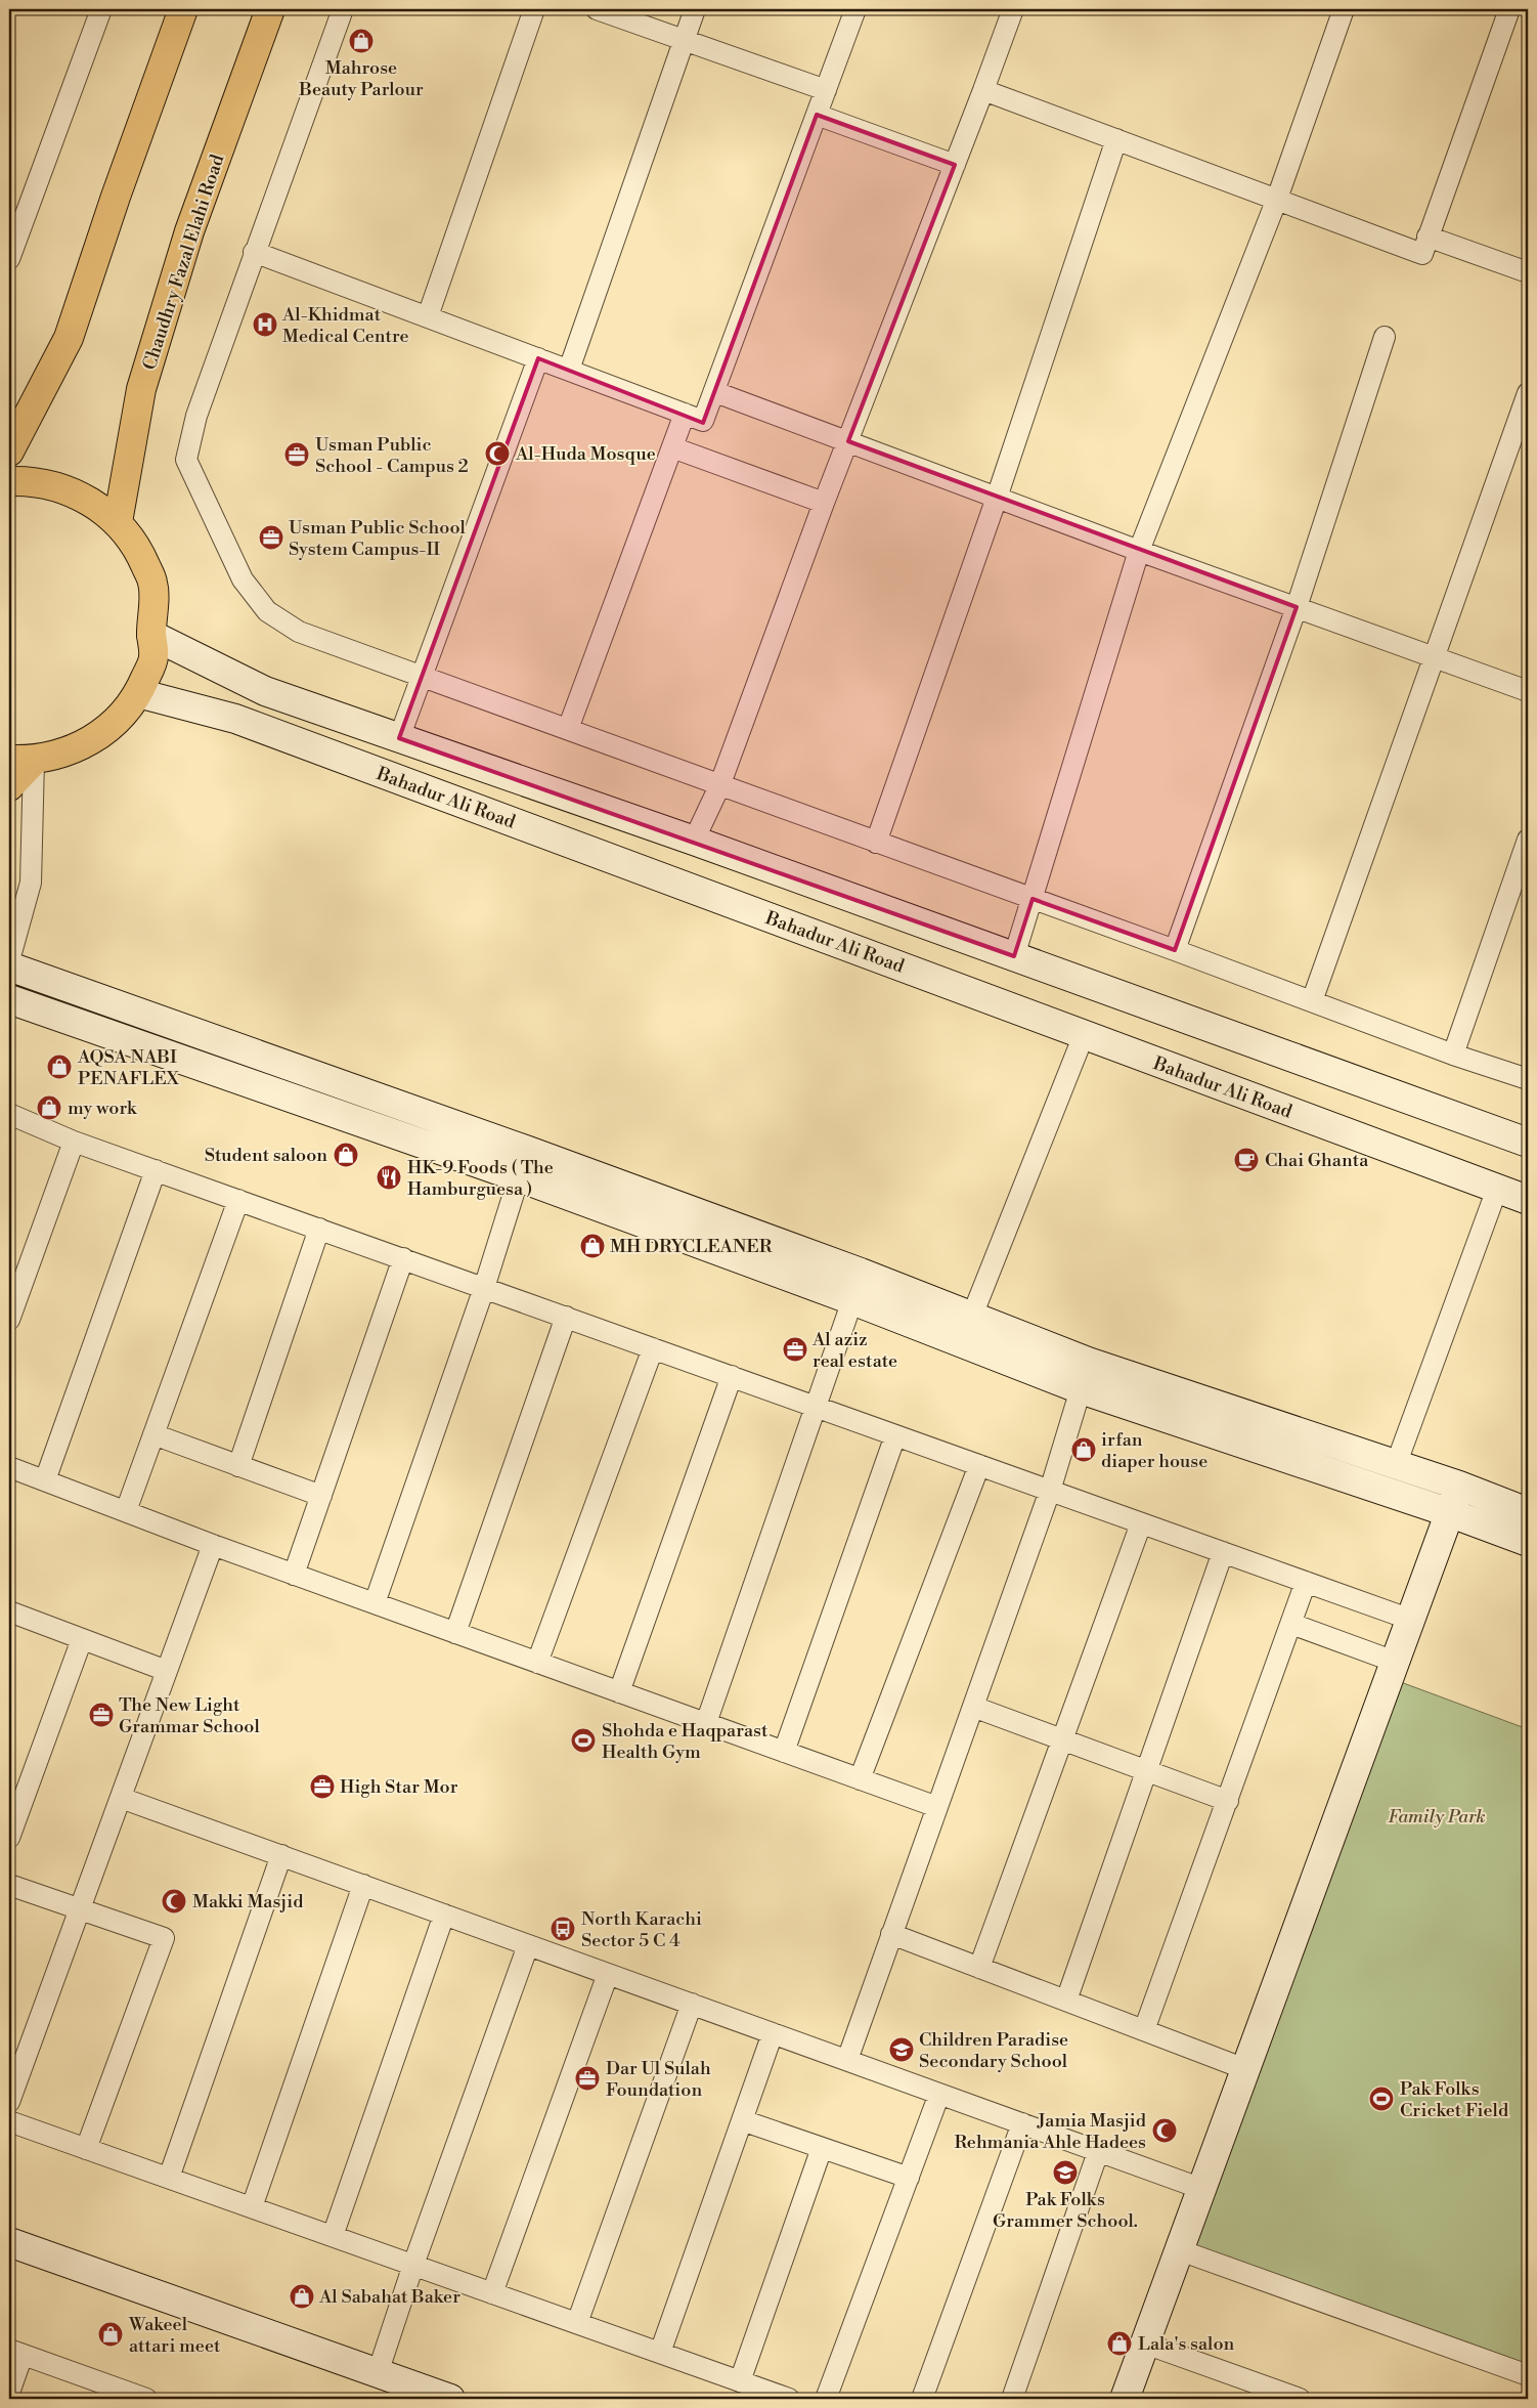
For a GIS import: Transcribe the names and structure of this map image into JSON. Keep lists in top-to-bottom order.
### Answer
{
  "streets": {
    "main road": ["Chaudhry Fazal Elahi Road"],
    "street": ["Bahadur Ali Road"]
  },
  "parks": ["Family Park"],
  "places": {
    "shop": [
      "Mahrose Beauty Parlour",
      "AQSA NABI PENAFLEX",
      "my work",
      "Student saloon",
      "MH DRYCLEANER",
      "irfan diaper house",
      "Al Sabahat Baker",
      "Wakeel attari meet",
      "Lala's salon"
    ],
    "hospital": ["Al-Khidmat Medical Centre"],
    "mosque": ["Al-Huda Mosque", "Makki Masjid", "Jamia Masjid Rehmania Ahle Hadees"],
    "office": [
      "Usman Public School - Campus 2",
      "Usman Public School System Campus-II",
      "Al aziz real estate",
      "The New Light Grammar School",
      "High Star Mor",
      "Dar Ul Sulah Foundation"
    ],
    "cafe": ["Chai Ghanta"],
    "restaurant": ["HK-9 Foods ( The Hamburguesa )"],
    "sports": ["Shohda e Haqparast Health Gym", "Pak Folks Cricket Field"],
    "bus stop": ["North Karachi Sector 5 C 4"],
    "school or university": ["Children Paradise Secondary School", "Pak Folks Grammer School."]
  }
}
